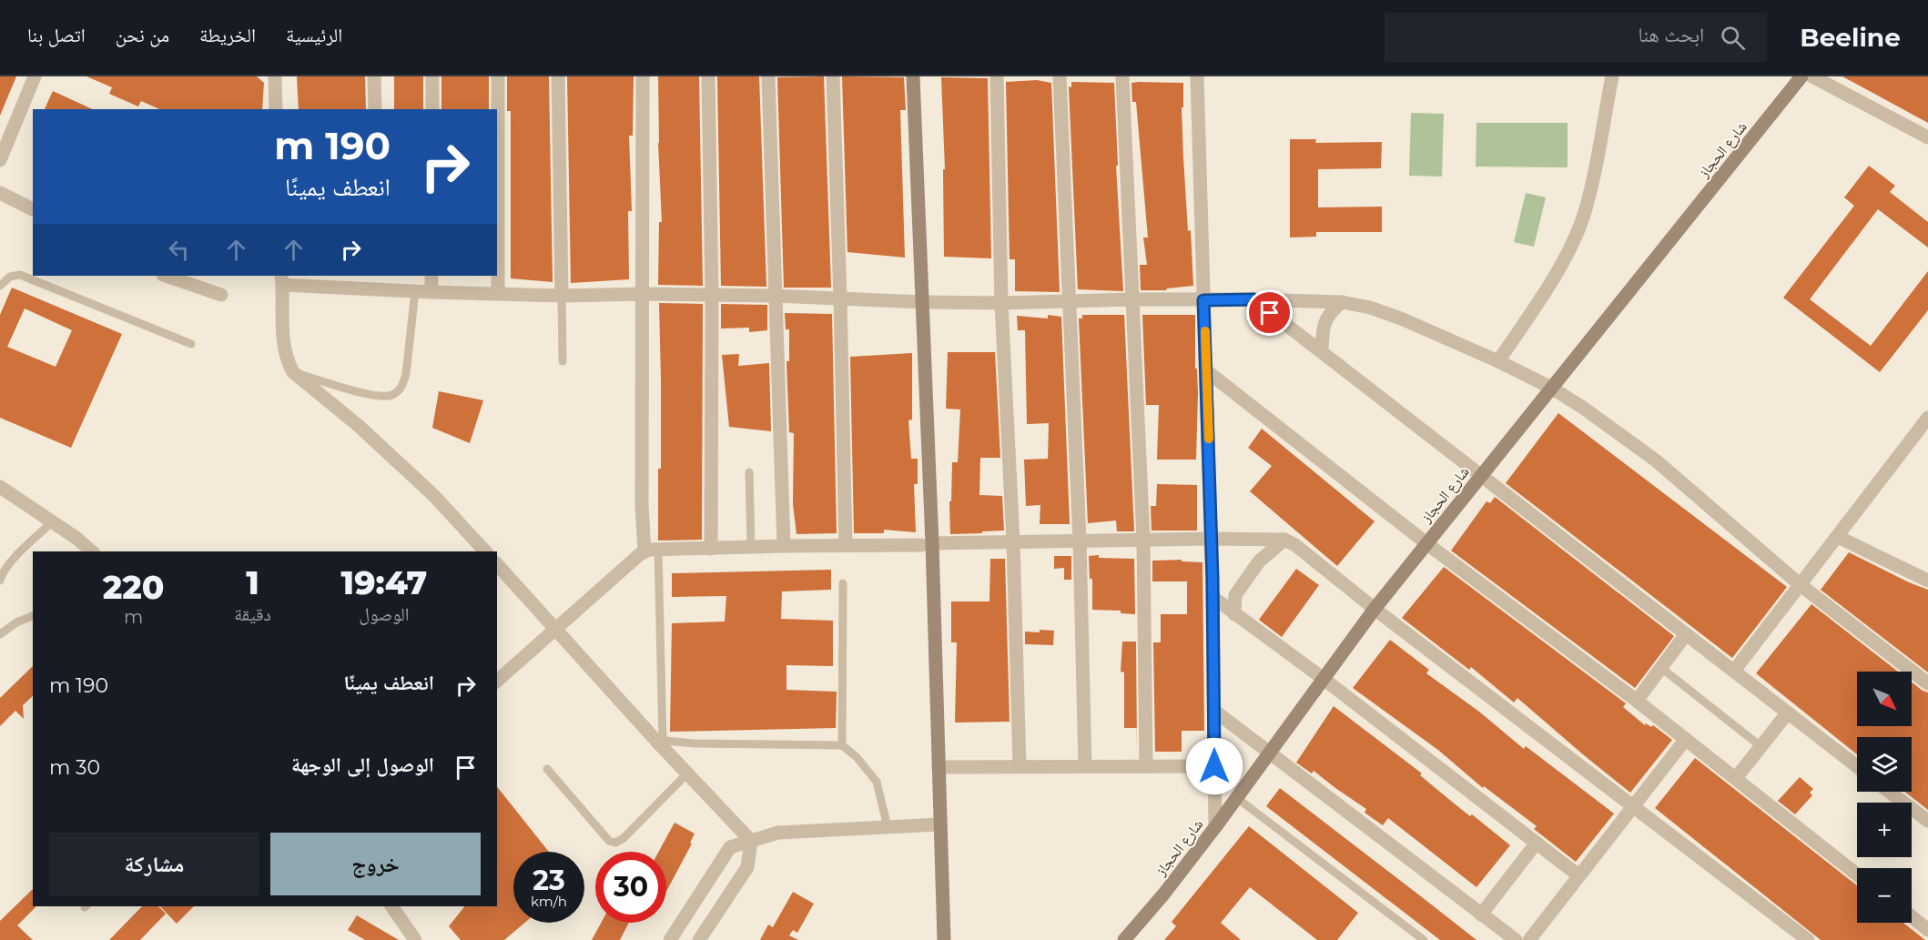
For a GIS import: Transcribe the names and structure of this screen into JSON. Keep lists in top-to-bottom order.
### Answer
{
  "streets": {
    "main road": ["شارع الحجاز"]
  },
  "north": "bottom right",
  "page": {
    "header": "Beeline",
    "search": "ابحث هنا",
    "nav": [
      "الرئيسية",
      "الخريطة",
      "من نحن",
      "اتصل بنا"
    ],
    "turn": ["190 m", "انعطف يمينًا"],
    "eta": [
      "19:47",
      "الوصول",
      "1",
      "دقيقة",
      "220",
      "m"
    ],
    "list": [
      {
        "name": "انعطف يمينًا",
        "value": "190 m"
      },
      {
        "name": "الوصول إلى الوجهة",
        "value": "30 m"
      }
    ],
    "map_buttons": ["+", "−"],
    "buttons": ["خروج", "مشاركة"],
    "speed": "23 km/h",
    "limit": "30"
  }
}
